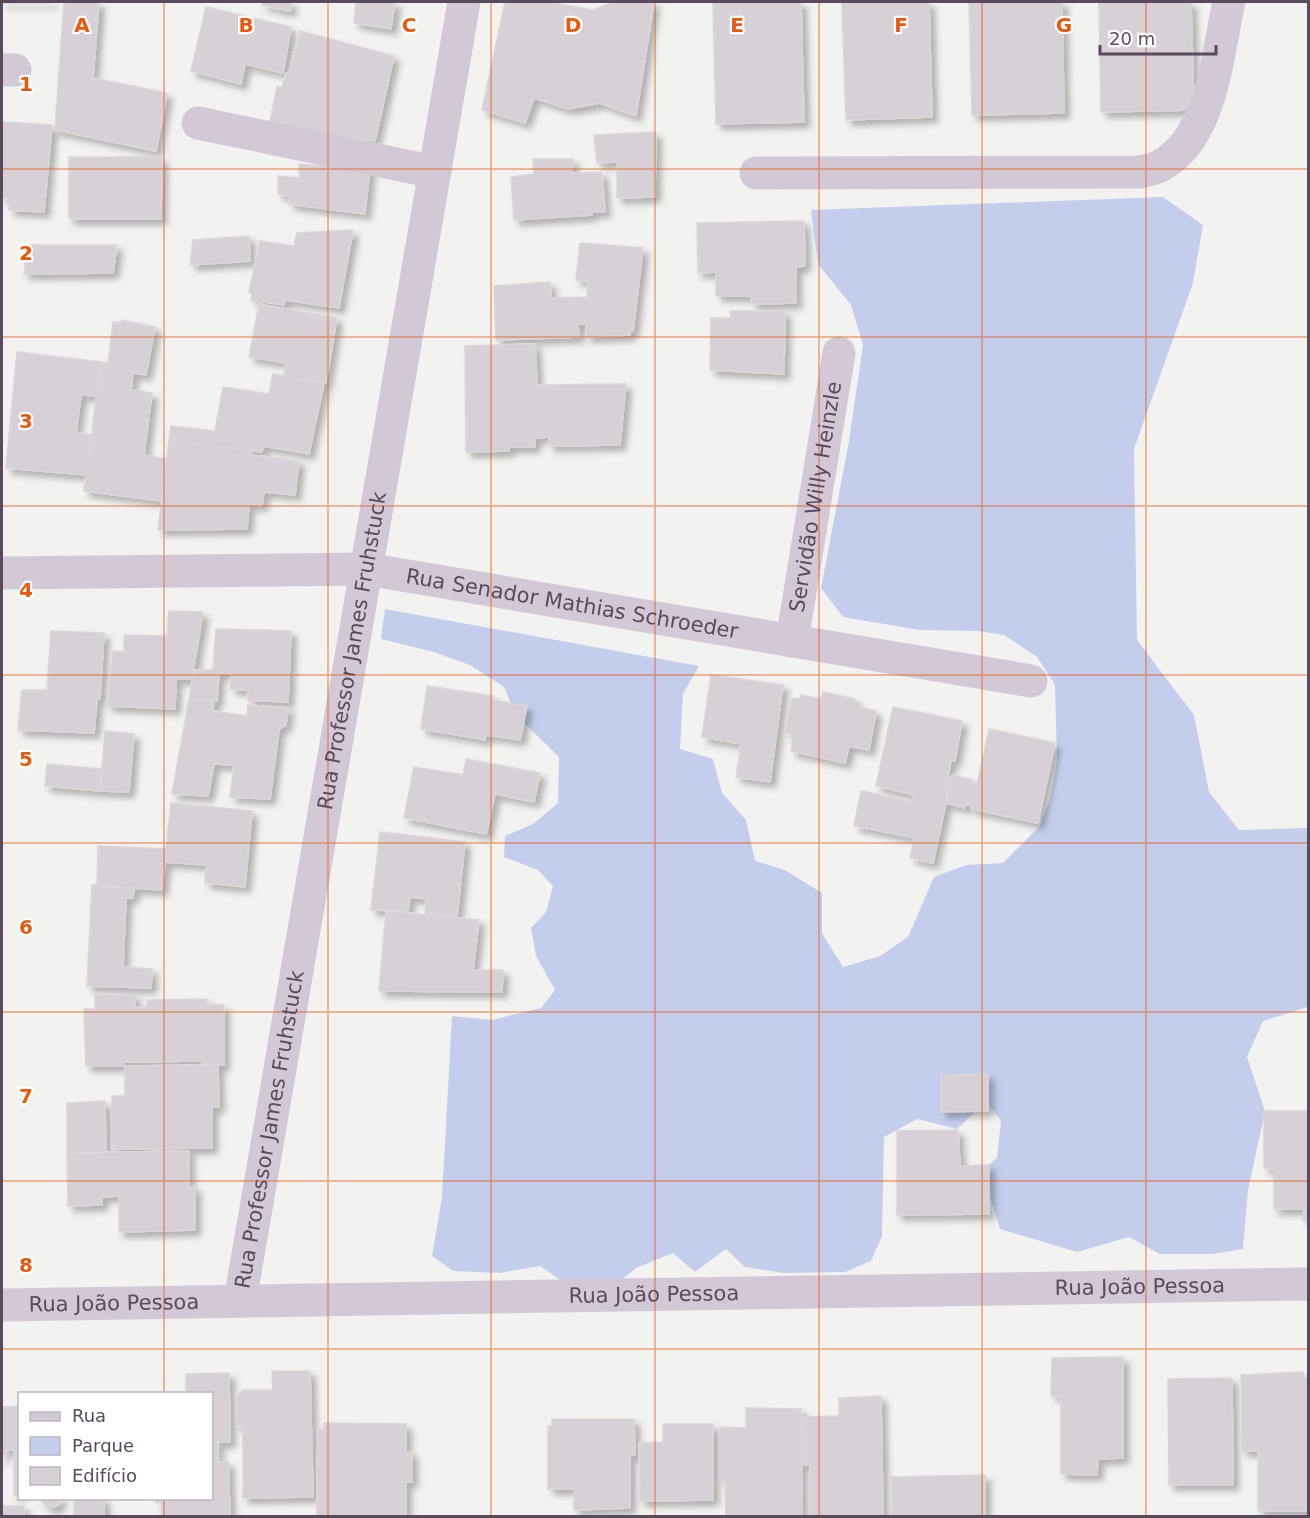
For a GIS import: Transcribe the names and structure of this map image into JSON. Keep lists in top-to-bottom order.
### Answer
{
  "streets": {
    "street": [
      "Servidão Willy Heinzle",
      "Rua Senador Mathias Schroeder",
      "Rua Professor James Fruhstuck",
      "Rua João Pessoa"
    ]
  },
  "crossings": [
    ["Servidão Willy Heinzle", "Rua Senador Mathias Schroeder"],
    ["Rua Senador Mathias Schroeder", "Rua Professor James Fruhstuck"],
    ["Rua Professor James Fruhstuck", "Rua João Pessoa"]
  ],
  "legend": ["Rua", "Parque", "Edifício"],
  "scale_bar": "20 m",
  "grid": {
    "columns": [
      "A",
      "B",
      "C",
      "D",
      "E",
      "F",
      "G"
    ],
    "rows": [
      "1",
      "2",
      "3",
      "4",
      "5",
      "6",
      "7",
      "8"
    ]
  }
}
